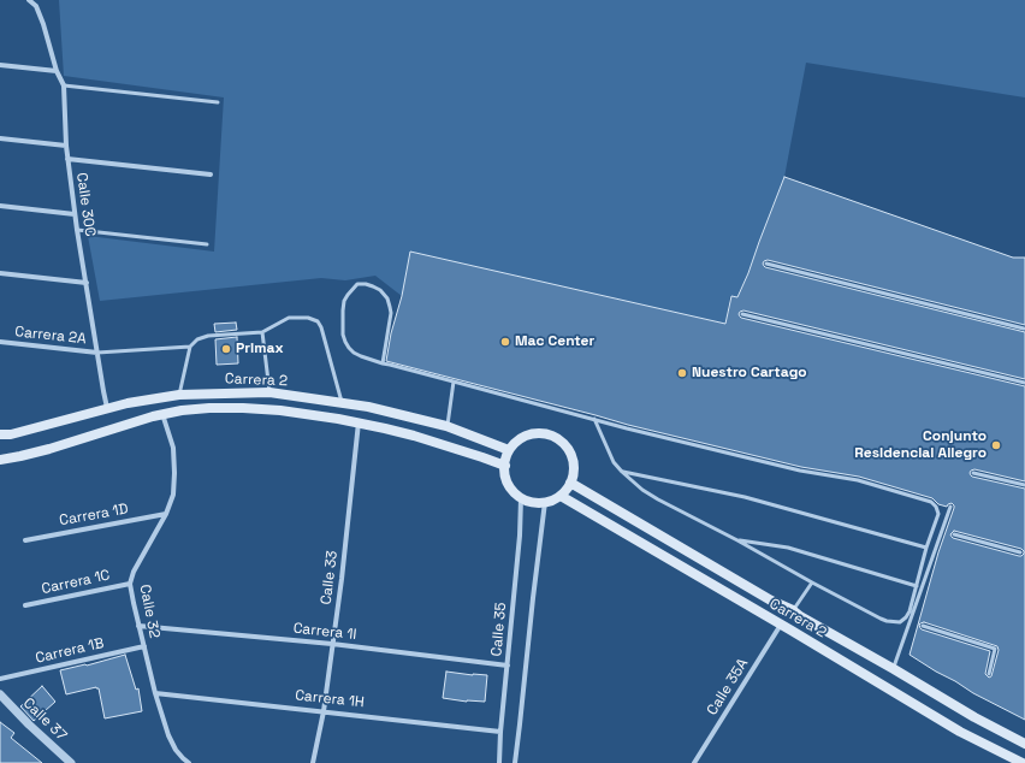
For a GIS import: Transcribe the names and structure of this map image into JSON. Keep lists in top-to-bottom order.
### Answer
{
  "streets": {
    "main road": ["Carrera 2"],
    "street": [
      "Calle 30C",
      "Carrera 2A",
      "Carrera 1D",
      "Calle 33",
      "Carrera 1C",
      "Calle 32",
      "Calle 35",
      "Carrera 1I",
      "Carrera 1B",
      "Calle 35A",
      "Carrera 1H",
      "Calle 37"
    ]
  },
  "crossings": [
    ["Calle 30C", "Carrera 2A"],
    ["Calle 30C", "Carrera 2"],
    ["Carrera 2", "Calle 33"],
    ["Carrera 2", "Calle 32"],
    ["Carrera 2", "Calle 35"],
    ["Carrera 2", "Calle 35A"],
    ["Carrera 1D", "Calle 32"],
    ["Calle 33", "Carrera 1I"],
    ["Calle 33", "Carrera 1H"],
    ["Carrera 1C", "Calle 32"],
    ["Calle 32", "Carrera 1I"],
    ["Calle 32", "Carrera 1B"],
    ["Calle 32", "Carrera 1H"],
    ["Calle 35", "Carrera 1I"],
    ["Calle 35", "Carrera 1H"]
  ],
  "places": [
    "Mac Center",
    "Primax",
    "Nuestro Cartago",
    "Conjunto Residencial Allegro"
  ]
}
